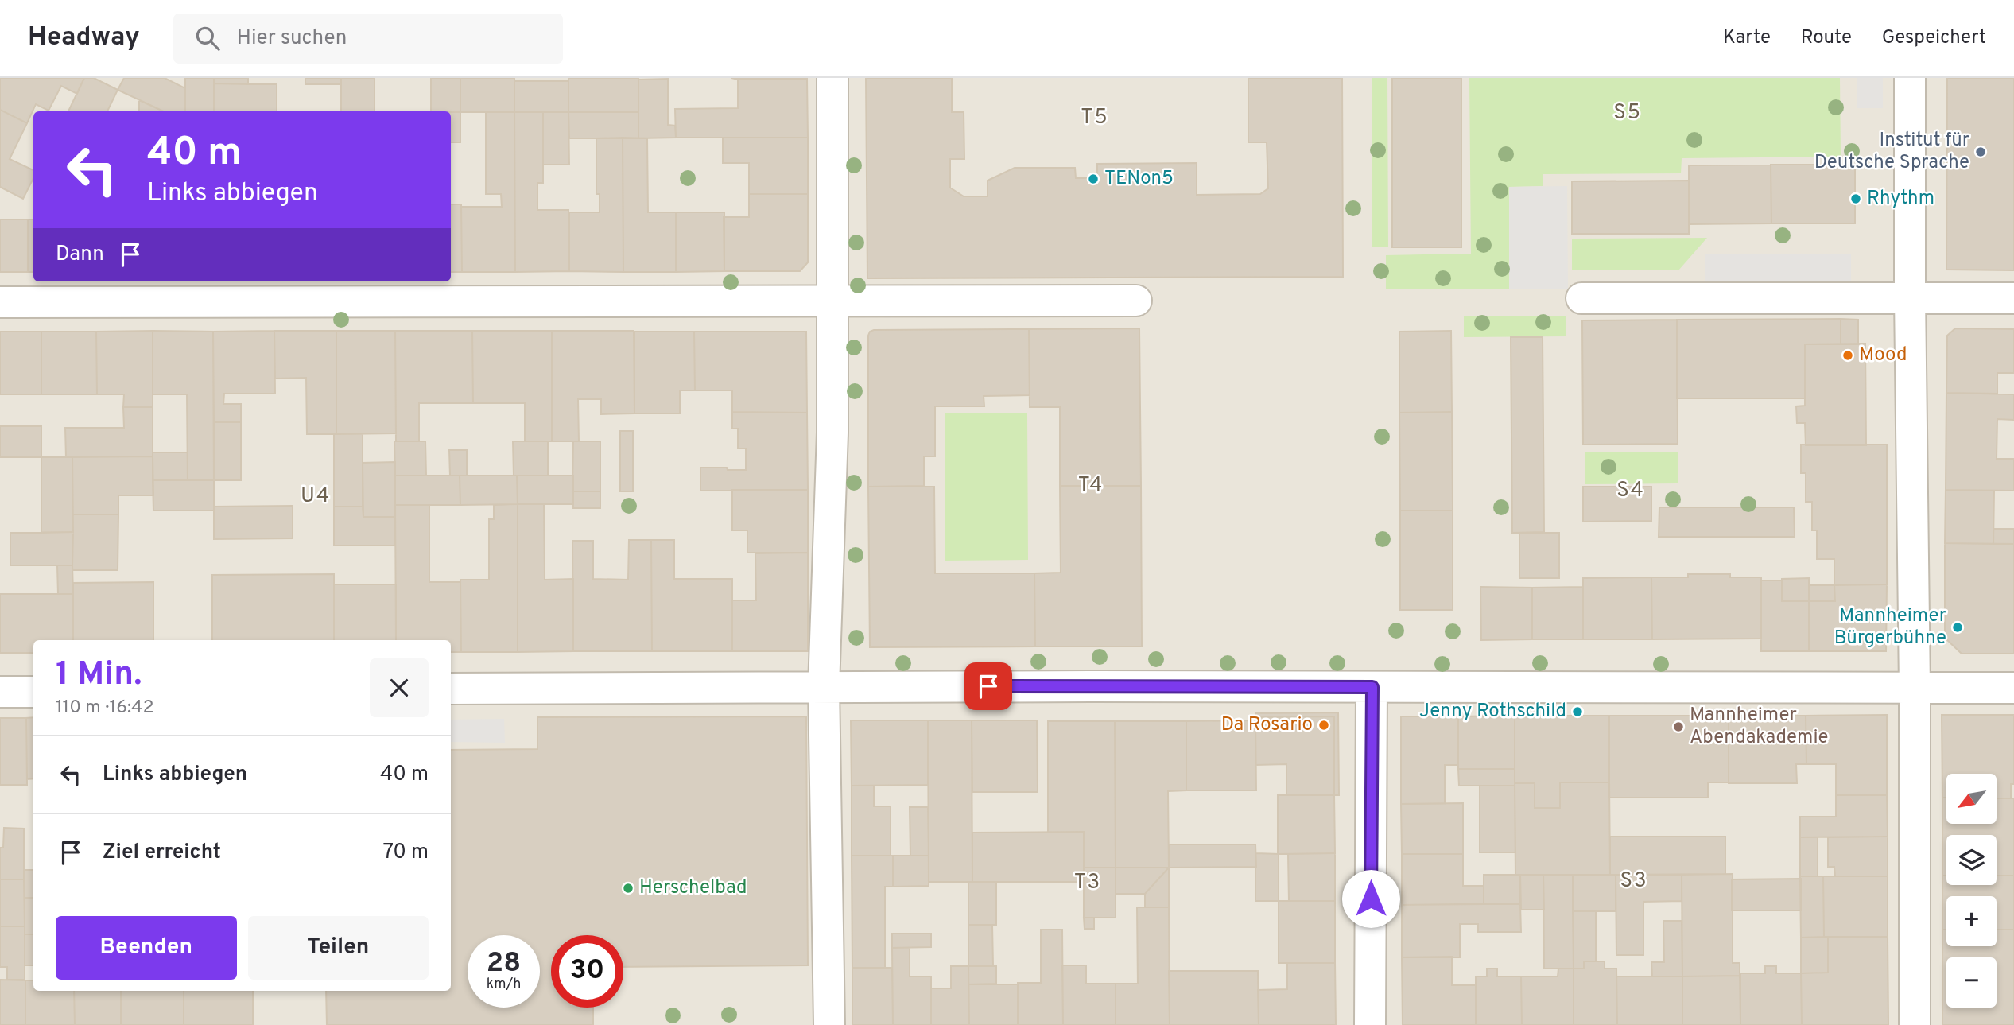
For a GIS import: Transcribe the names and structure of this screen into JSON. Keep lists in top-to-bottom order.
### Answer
{
  "districts": [
    "S5",
    "T5",
    "T4",
    "S4",
    "U4",
    "S3",
    "T3"
  ],
  "places": [
    "Institut für Deutsche Sprache",
    "TENon5",
    "Rhythm",
    "Mood",
    "Mannheimer Bürgerbühne",
    "Jenny Rothschild",
    "Da Rosario",
    "Mannheimer Abendakademie",
    "Herschelbad"
  ],
  "north": "bottom left",
  "page": {
    "header": "Headway",
    "search": "Hier suchen",
    "nav": ["Karte", "Route", "Gespeichert"],
    "turn": ["40 m", "Links abbiegen"],
    "then": "Dann",
    "heading": ["1 Min.", "110 m · 16:42"],
    "list": [
      {
        "name": "Links abbiegen",
        "value": "40 m"
      },
      {
        "name": "Ziel erreicht",
        "value": "70 m"
      }
    ],
    "map_buttons": ["+", "−"],
    "buttons": ["Beenden", "Teilen"],
    "speed": "28 km/h",
    "limit": "30"
  }
}
